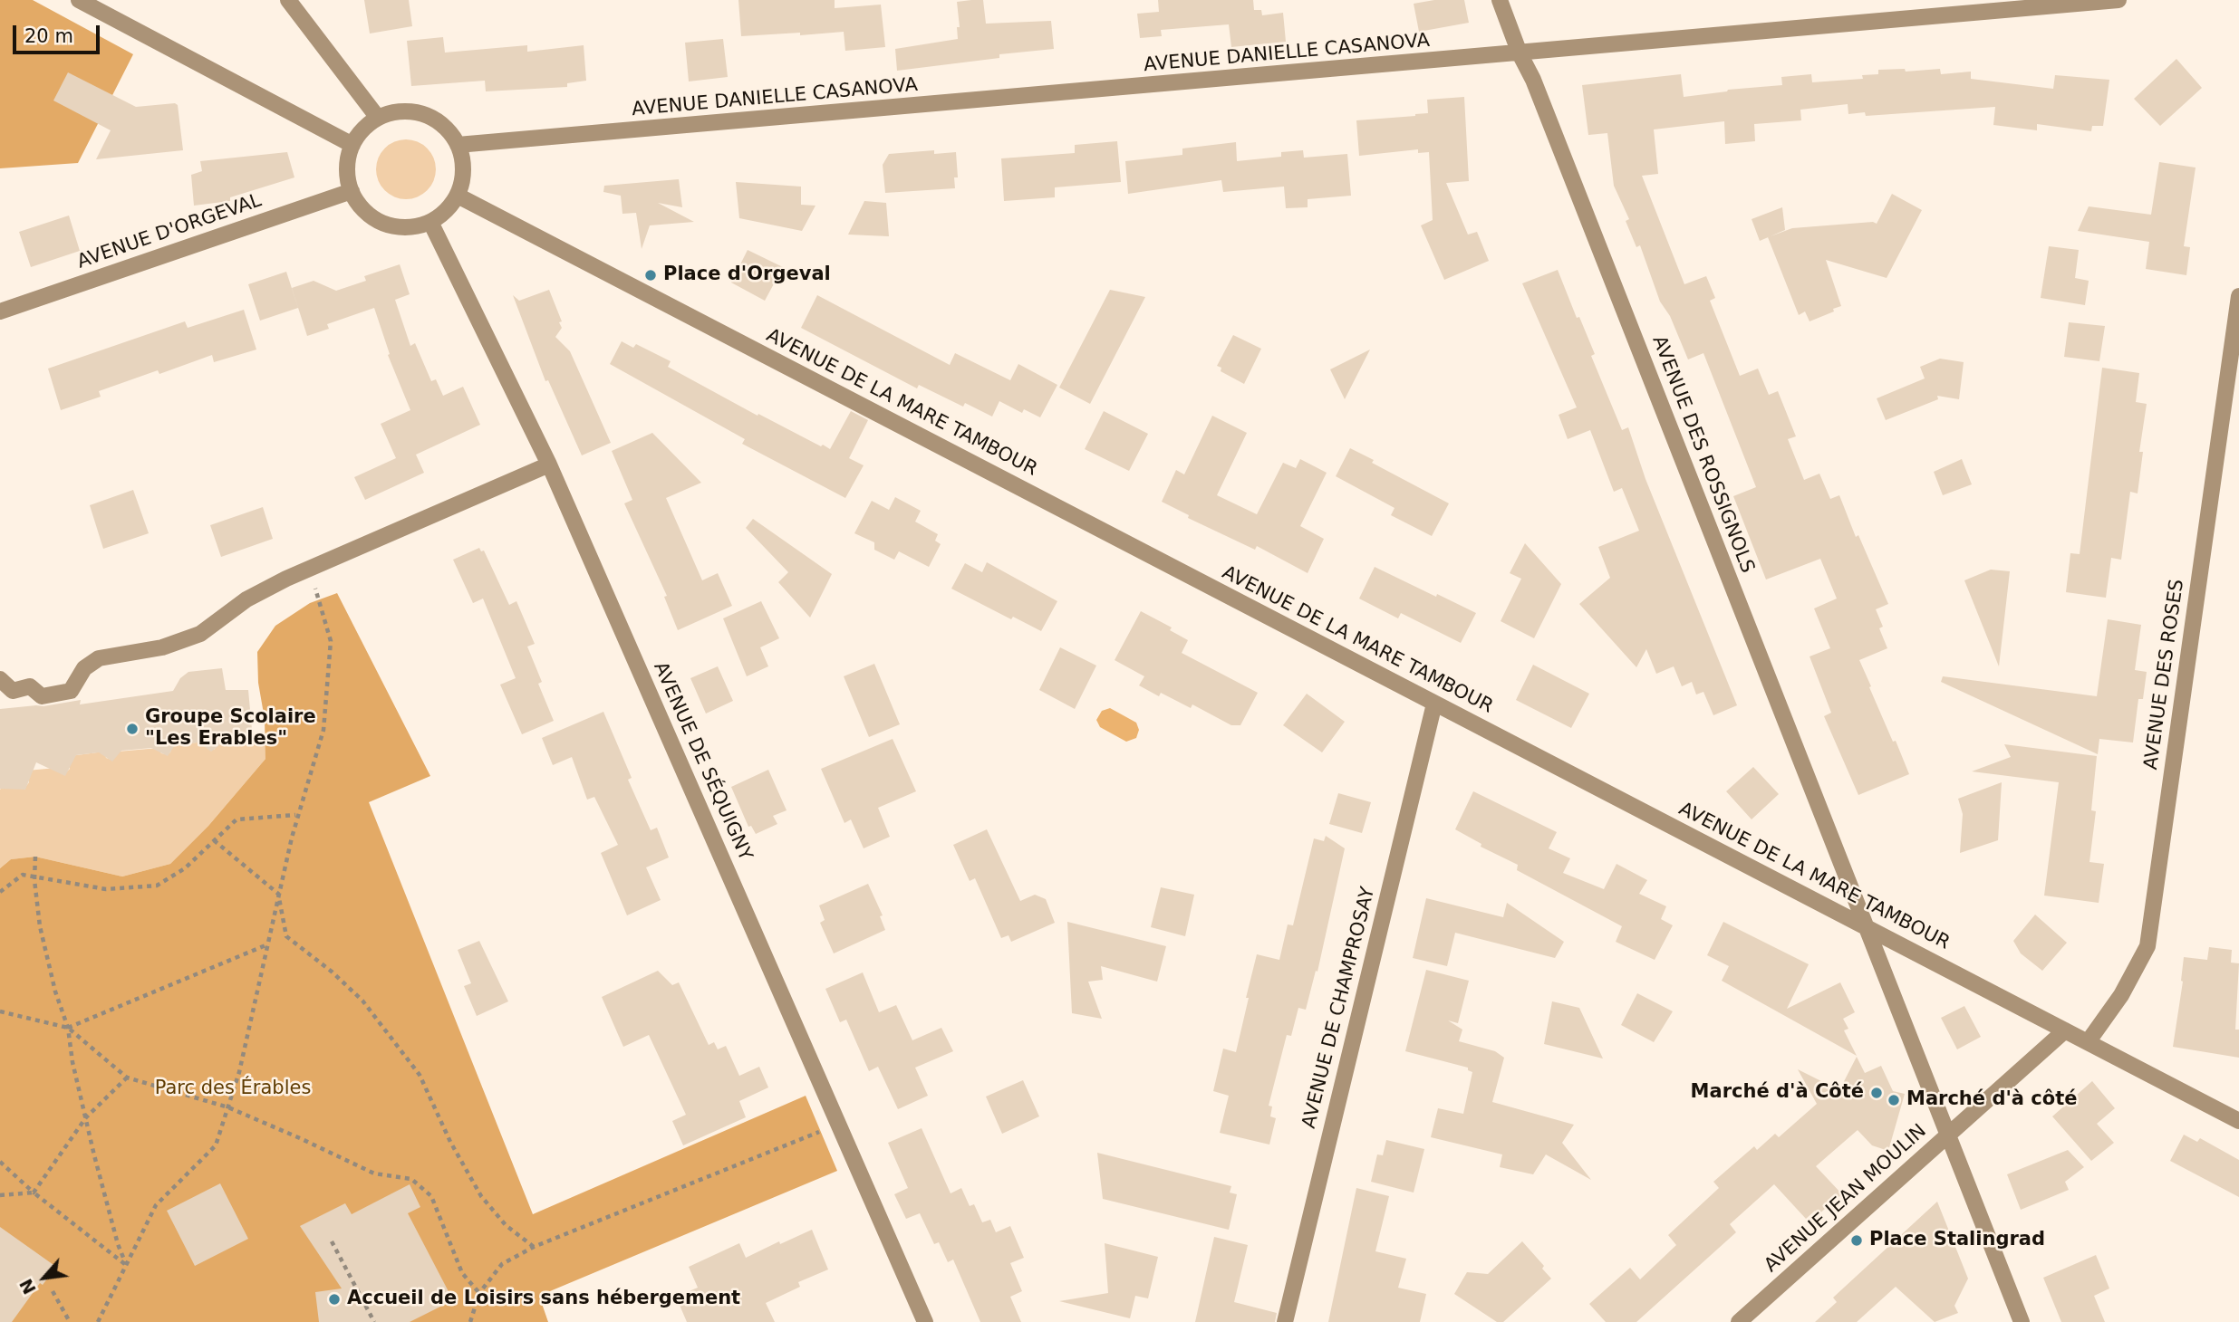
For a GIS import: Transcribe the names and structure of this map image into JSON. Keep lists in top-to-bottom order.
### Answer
{
  "streets": {
    "street": [
      "AVENUE DANIELLE CASANOVA",
      "AVENUE D'ORGEVAL",
      "AVENUE DE LA MARE TAMBOUR",
      "AVENUE DES ROSSIGNOLS",
      "AVENUE DES ROSES",
      "AVENUE DE SÉQUIGNY",
      "AVENUE DE CHAMPROSAY",
      "AVENUE JEAN MOULIN"
    ]
  },
  "crossings": [
    ["AVENUE DANIELLE CASANOVA", "AVENUE D'ORGEVAL"],
    ["AVENUE DANIELLE CASANOVA", "AVENUE DE LA MARE TAMBOUR"],
    ["AVENUE DANIELLE CASANOVA", "AVENUE DES ROSSIGNOLS"],
    ["AVENUE DANIELLE CASANOVA", "AVENUE DE SÉQUIGNY"],
    ["AVENUE D'ORGEVAL", "AVENUE DE LA MARE TAMBOUR"],
    ["AVENUE D'ORGEVAL", "AVENUE DE SÉQUIGNY"],
    ["AVENUE DE LA MARE TAMBOUR", "AVENUE DES ROSSIGNOLS"],
    ["AVENUE DE LA MARE TAMBOUR", "AVENUE DES ROSES"],
    ["AVENUE DE LA MARE TAMBOUR", "AVENUE DE SÉQUIGNY"],
    ["AVENUE DE LA MARE TAMBOUR", "AVENUE DE CHAMPROSAY"],
    ["AVENUE DE LA MARE TAMBOUR", "AVENUE JEAN MOULIN"],
    ["AVENUE DES ROSSIGNOLS", "AVENUE JEAN MOULIN"]
  ],
  "parks": ["Parc des Érables"],
  "places": [
    "Place d'Orgeval",
    "Groupe Scolaire \"Les Erables\"",
    "Marché d'à Côté",
    "Marché d'à côté",
    "Place Stalingrad",
    "Accueil de Loisirs sans hébergement"
  ],
  "scale_bar": "20 m",
  "north": "bottom left"
}
